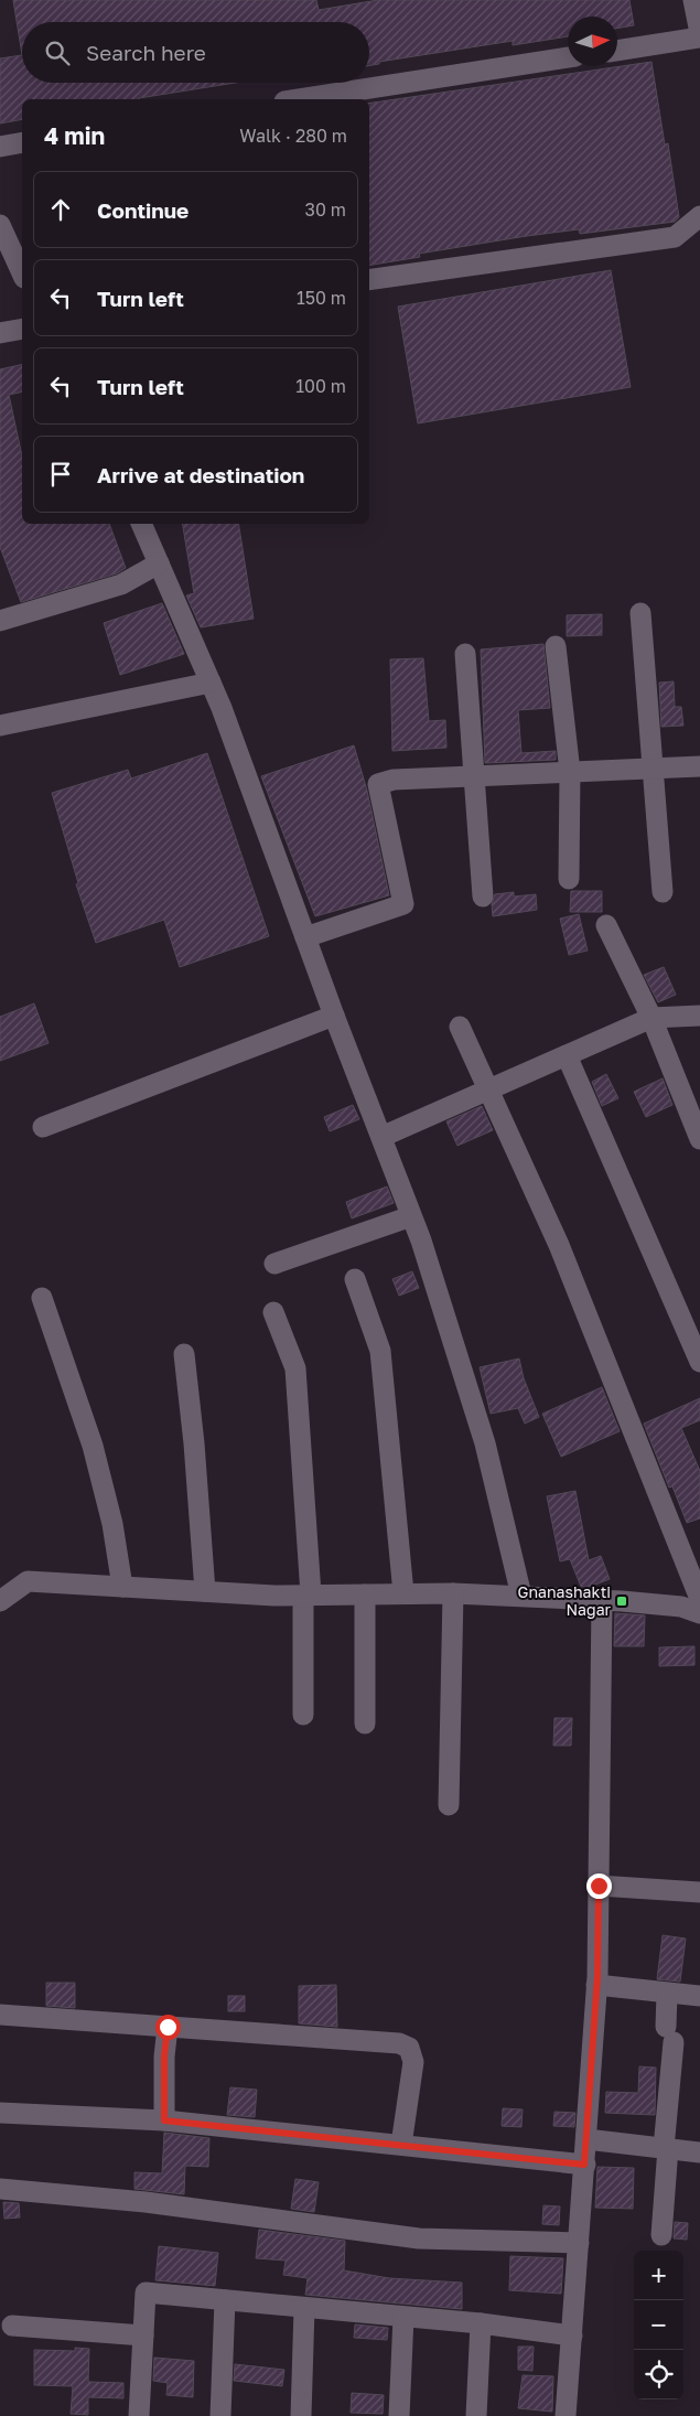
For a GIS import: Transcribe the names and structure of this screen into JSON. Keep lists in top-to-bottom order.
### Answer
{
  "places": {
    "transit": ["Gnanashakti Nagar"]
  },
  "north": "right",
  "page": {
    "search": "Search here",
    "heading": ["4 min", "Walk · 280 m"],
    "list": [
      ["Continue", "30 m"],
      ["Turn left", "150 m"],
      ["Turn left", "100 m"],
      "Arrive at destination"
    ],
    "map_buttons": ["+", "−"]
  }
}
